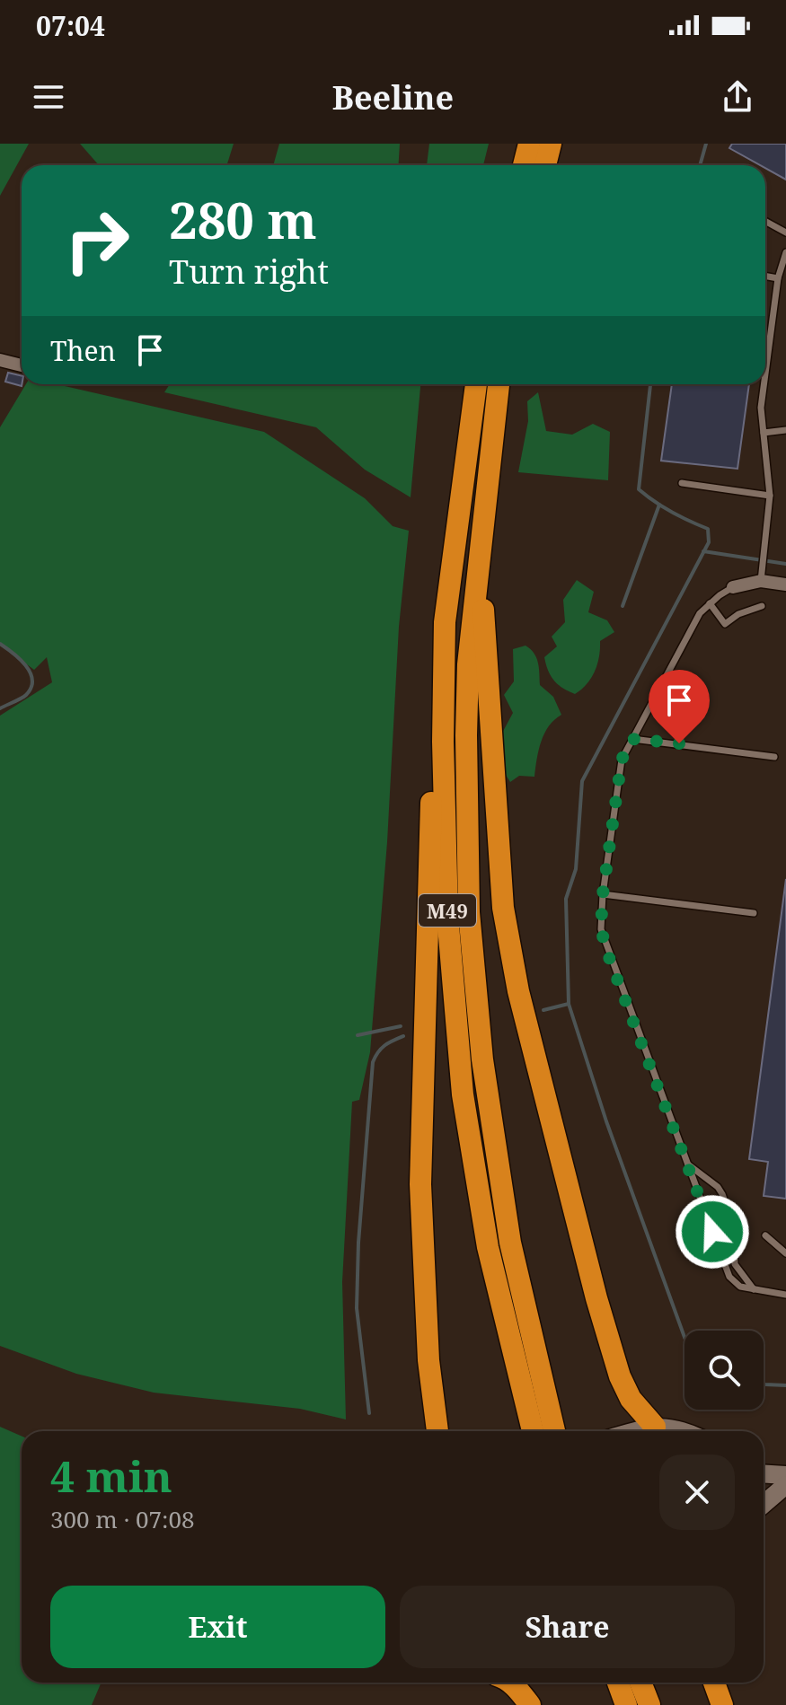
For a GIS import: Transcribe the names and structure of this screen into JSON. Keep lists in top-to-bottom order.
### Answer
{
  "streets": {
    "highway": ["M49"]
  },
  "page": {
    "status": "07:04",
    "header": "Beeline",
    "turn": ["280 m", "Turn right"],
    "then": "Then",
    "heading": ["4 min", "300 m · 07:08"],
    "buttons": ["Exit", "Share"]
  }
}
